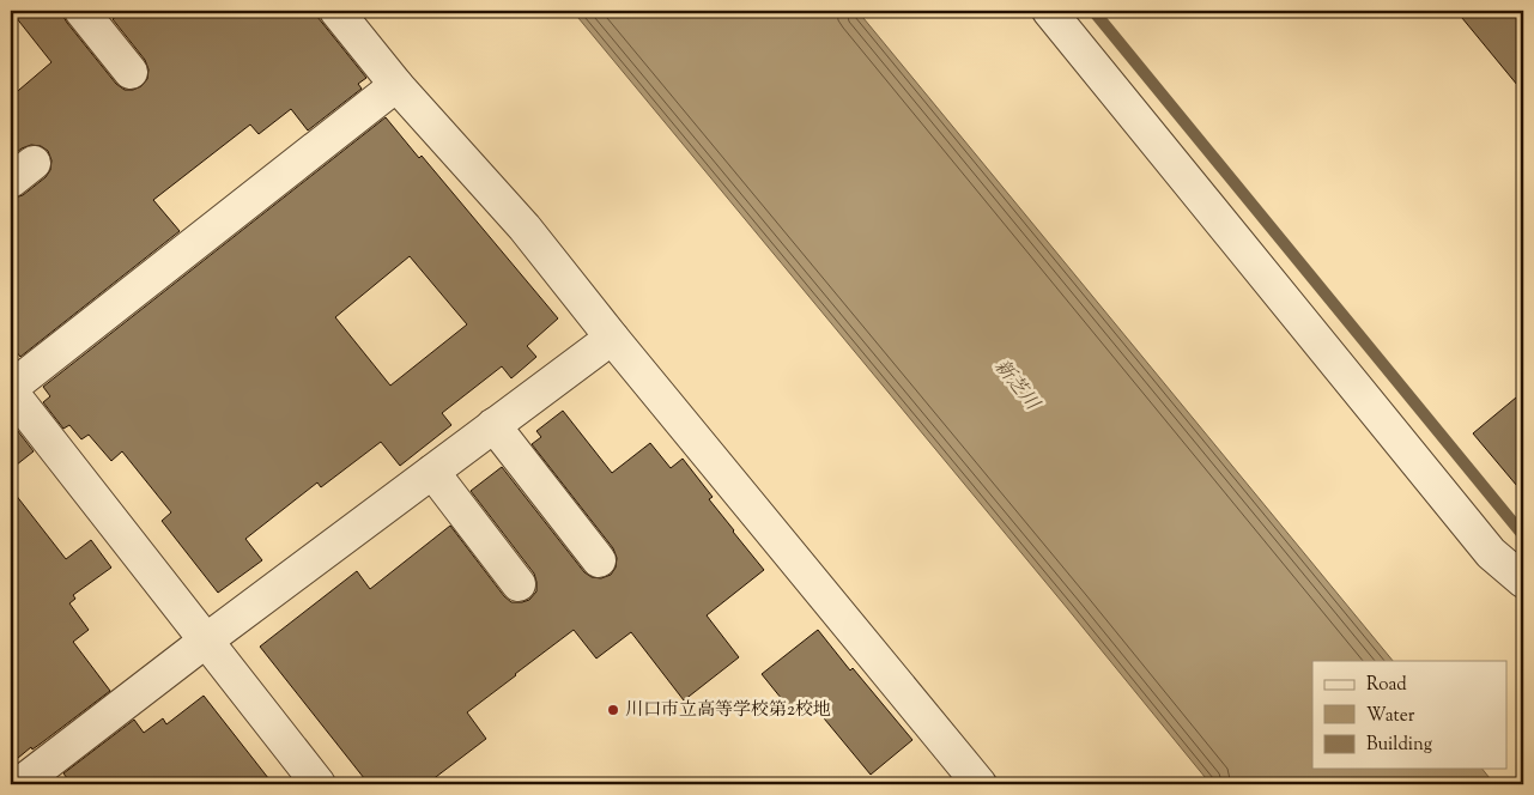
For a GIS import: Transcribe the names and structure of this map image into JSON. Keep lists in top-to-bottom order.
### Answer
{
  "water": ["新芝川"],
  "places": ["川口市立高等学校第2校地"],
  "legend": ["Road", "Water", "Building"]
}
